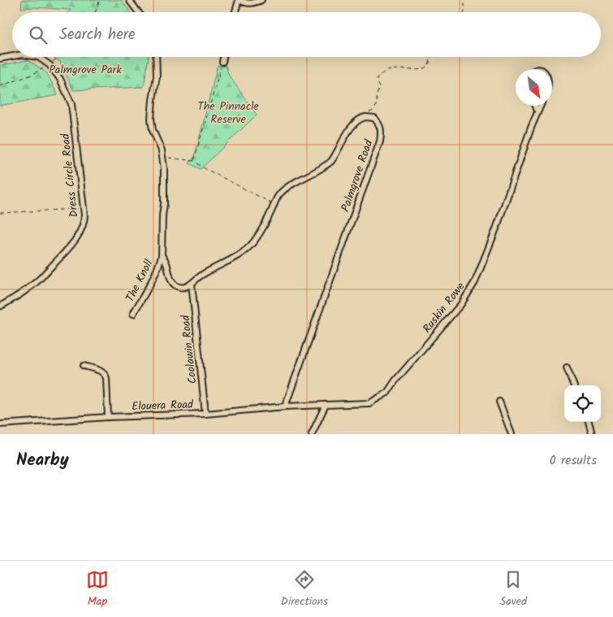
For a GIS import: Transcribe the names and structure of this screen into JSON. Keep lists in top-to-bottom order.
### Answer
{
  "streets": {
    "street": [
      "Dress Circle Road",
      "Palmgrove Road",
      "The Knoll",
      "Ruskin Rowe",
      "Coolawin Road",
      "Elouera Road"
    ]
  },
  "crossings": [
    ["Palmgrove Road", "Coolawin Road"],
    ["Palmgrove Road", "Elouera Road"],
    ["Ruskin Rowe", "Elouera Road"],
    ["Coolawin Road", "Elouera Road"]
  ],
  "parks": ["Palmgrove Park", "The Pinnacle Reserve"],
  "north": "bottom right",
  "page": {
    "search": "Search here",
    "heading": ["Nearby", "0 results"],
    "nav": ["Map", "Directions", "Saved"]
  }
}
